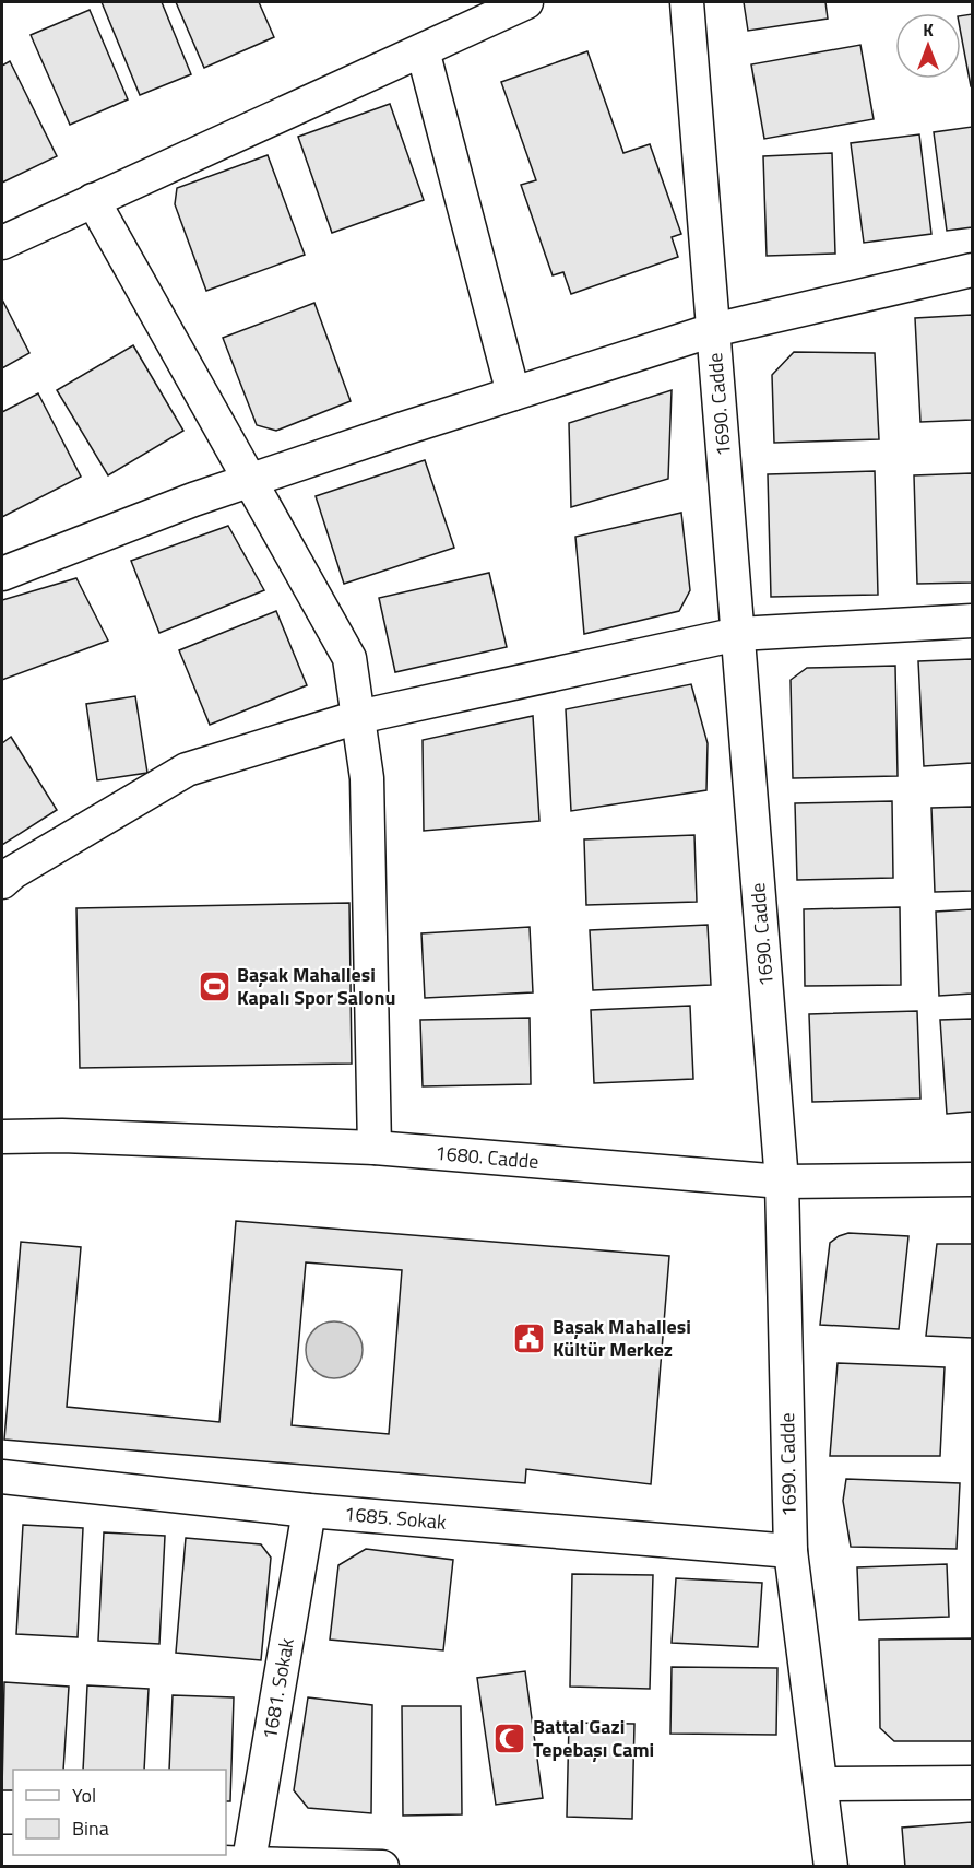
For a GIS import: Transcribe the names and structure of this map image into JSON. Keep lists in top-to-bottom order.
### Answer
{
  "streets": {
    "street": [
      "1690. Cadde",
      "1680. Cadde",
      "1685. Sokak",
      "1681. Sokak"
    ]
  },
  "crossings": [
    ["1690. Cadde", "1680. Cadde"],
    ["1690. Cadde", "1685. Sokak"],
    ["1685. Sokak", "1681. Sokak"]
  ],
  "places": {
    "sports": ["Başak Mahallesi Kapalı Spor Salonu"],
    "public building": ["Başak Mahallesi Kültür Merkez"],
    "mosque": ["Battal Gazi Tepebaşı Cami"]
  },
  "legend": ["Yol", "Bina"],
  "north": "top"
}
